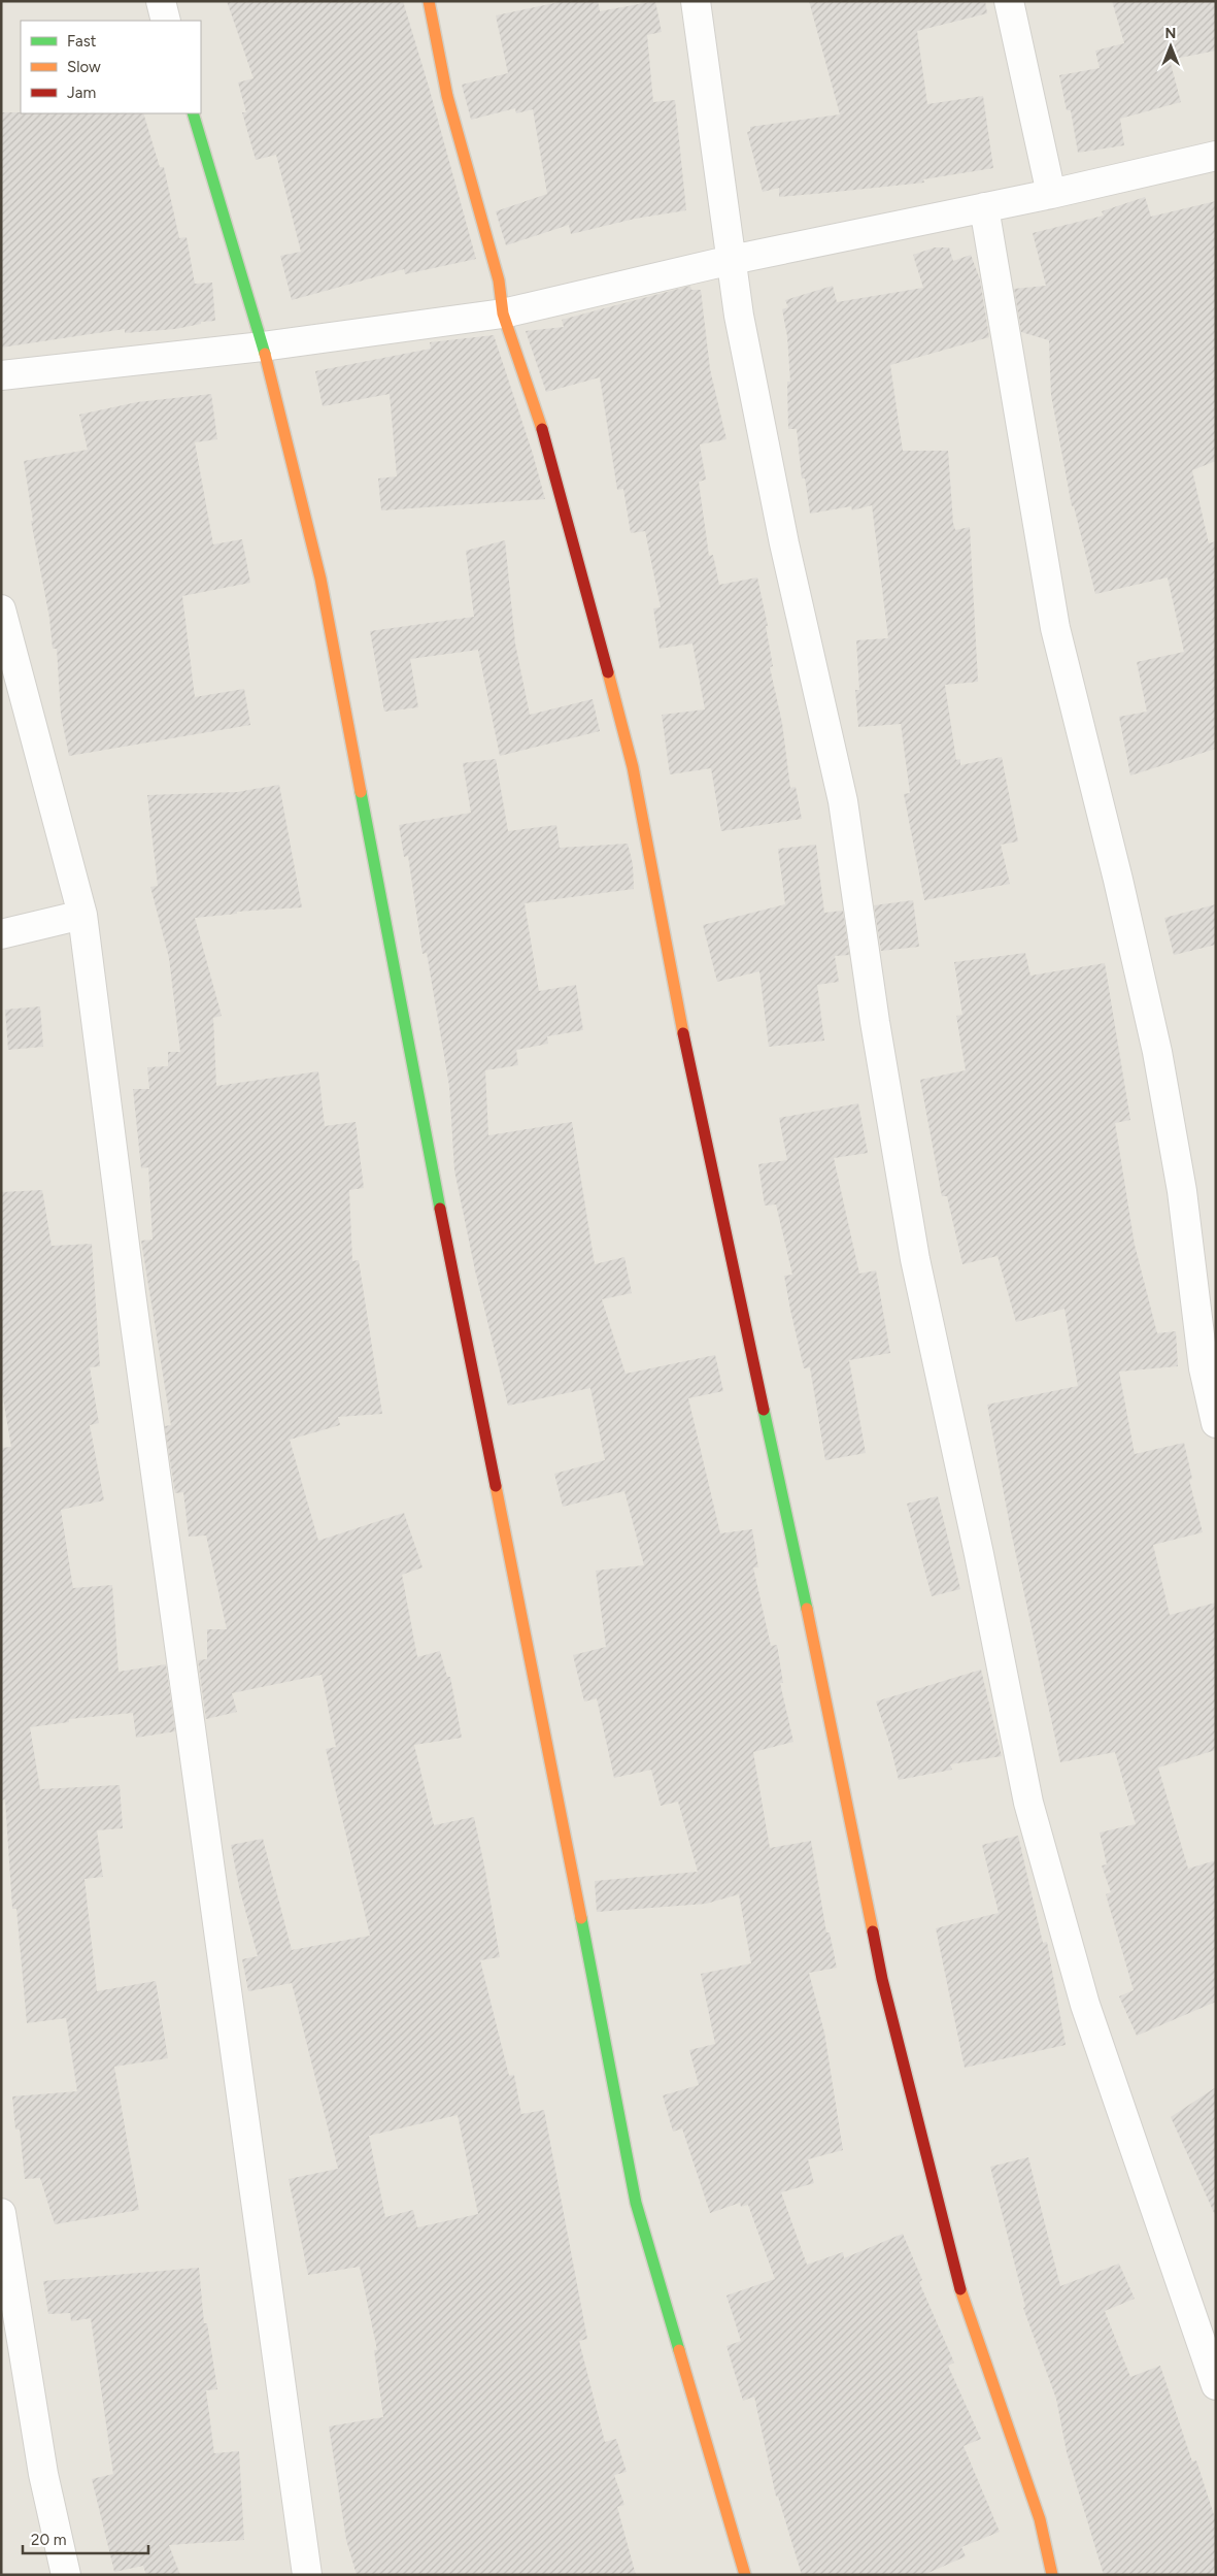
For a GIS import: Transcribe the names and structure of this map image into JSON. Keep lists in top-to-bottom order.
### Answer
{
  "legend": ["Fast", "Slow", "Jam"],
  "scale_bar": "20 m",
  "north": "top"
}
